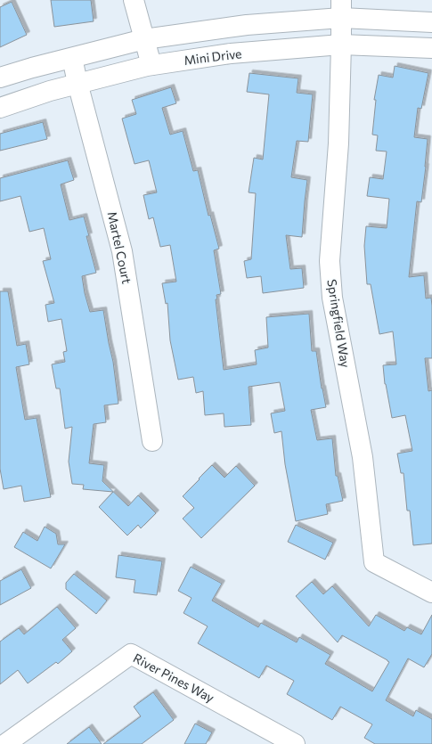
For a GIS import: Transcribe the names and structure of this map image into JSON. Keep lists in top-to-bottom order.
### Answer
{
  "streets": {
    "street": [
      "Mini Drive",
      "Martel Court",
      "Springfield Way",
      "River Pines Way"
    ]
  },
  "crossings": [
    ["Mini Drive", "Martel Court"],
    ["Mini Drive", "Springfield Way"]
  ]
}
